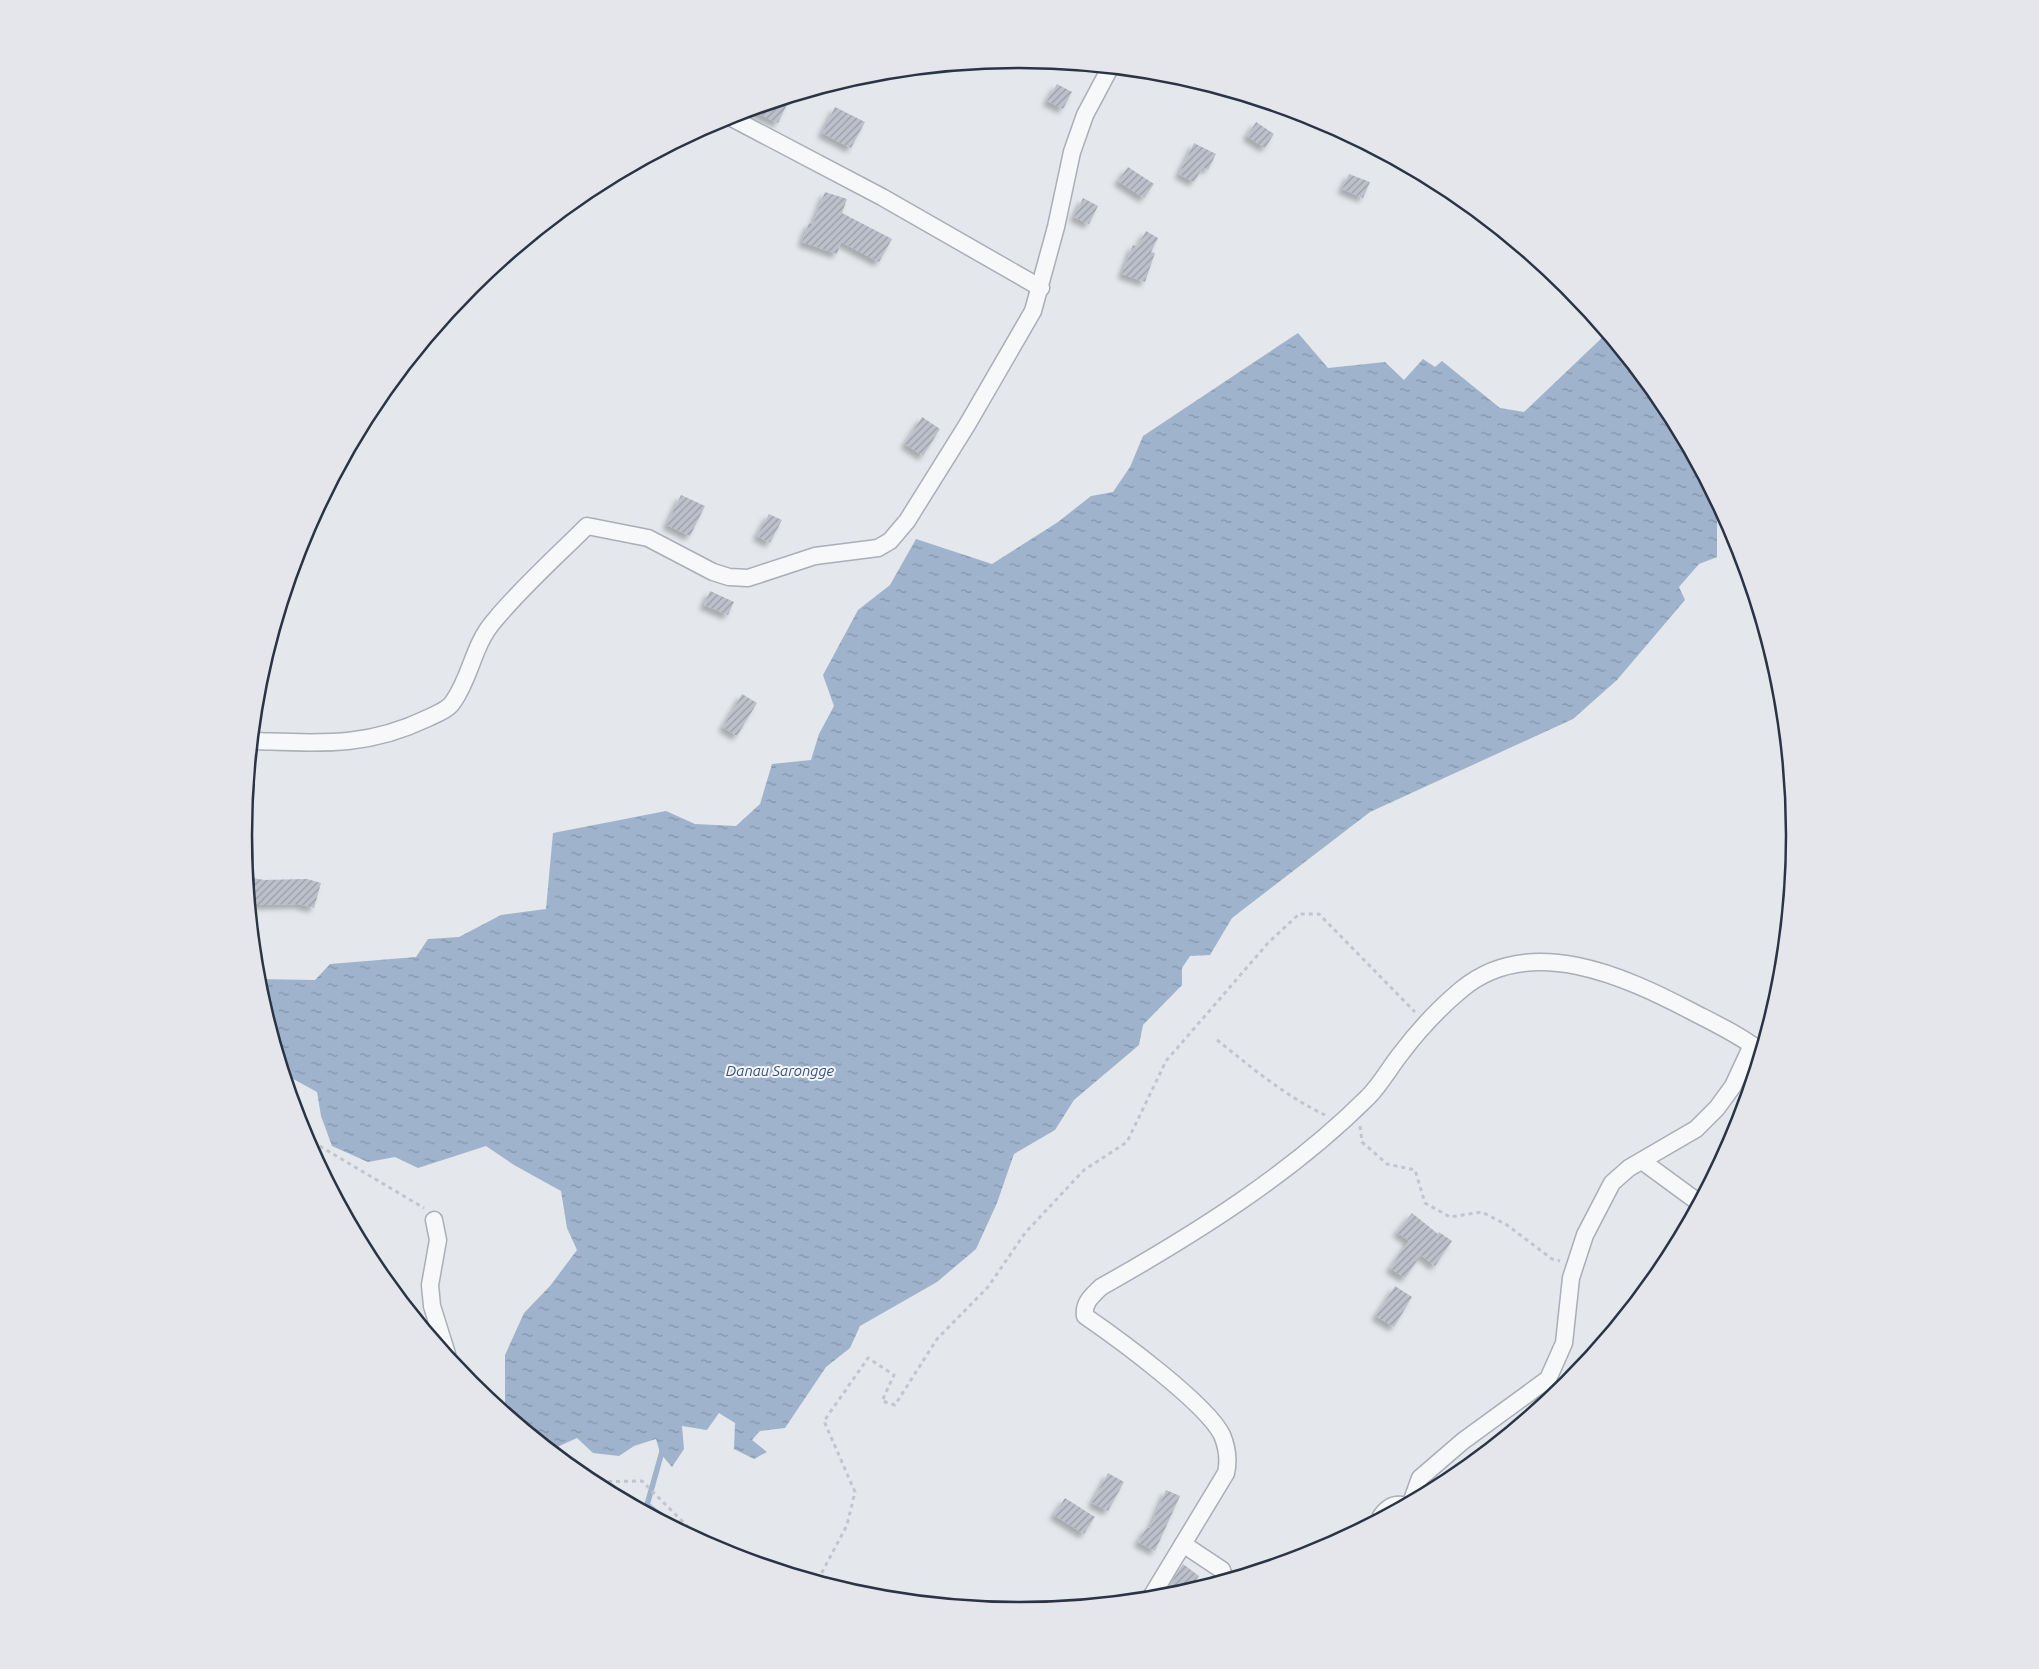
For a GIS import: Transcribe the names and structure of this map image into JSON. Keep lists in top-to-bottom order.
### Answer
{
  "water": ["Danau Sarongge"]
}
